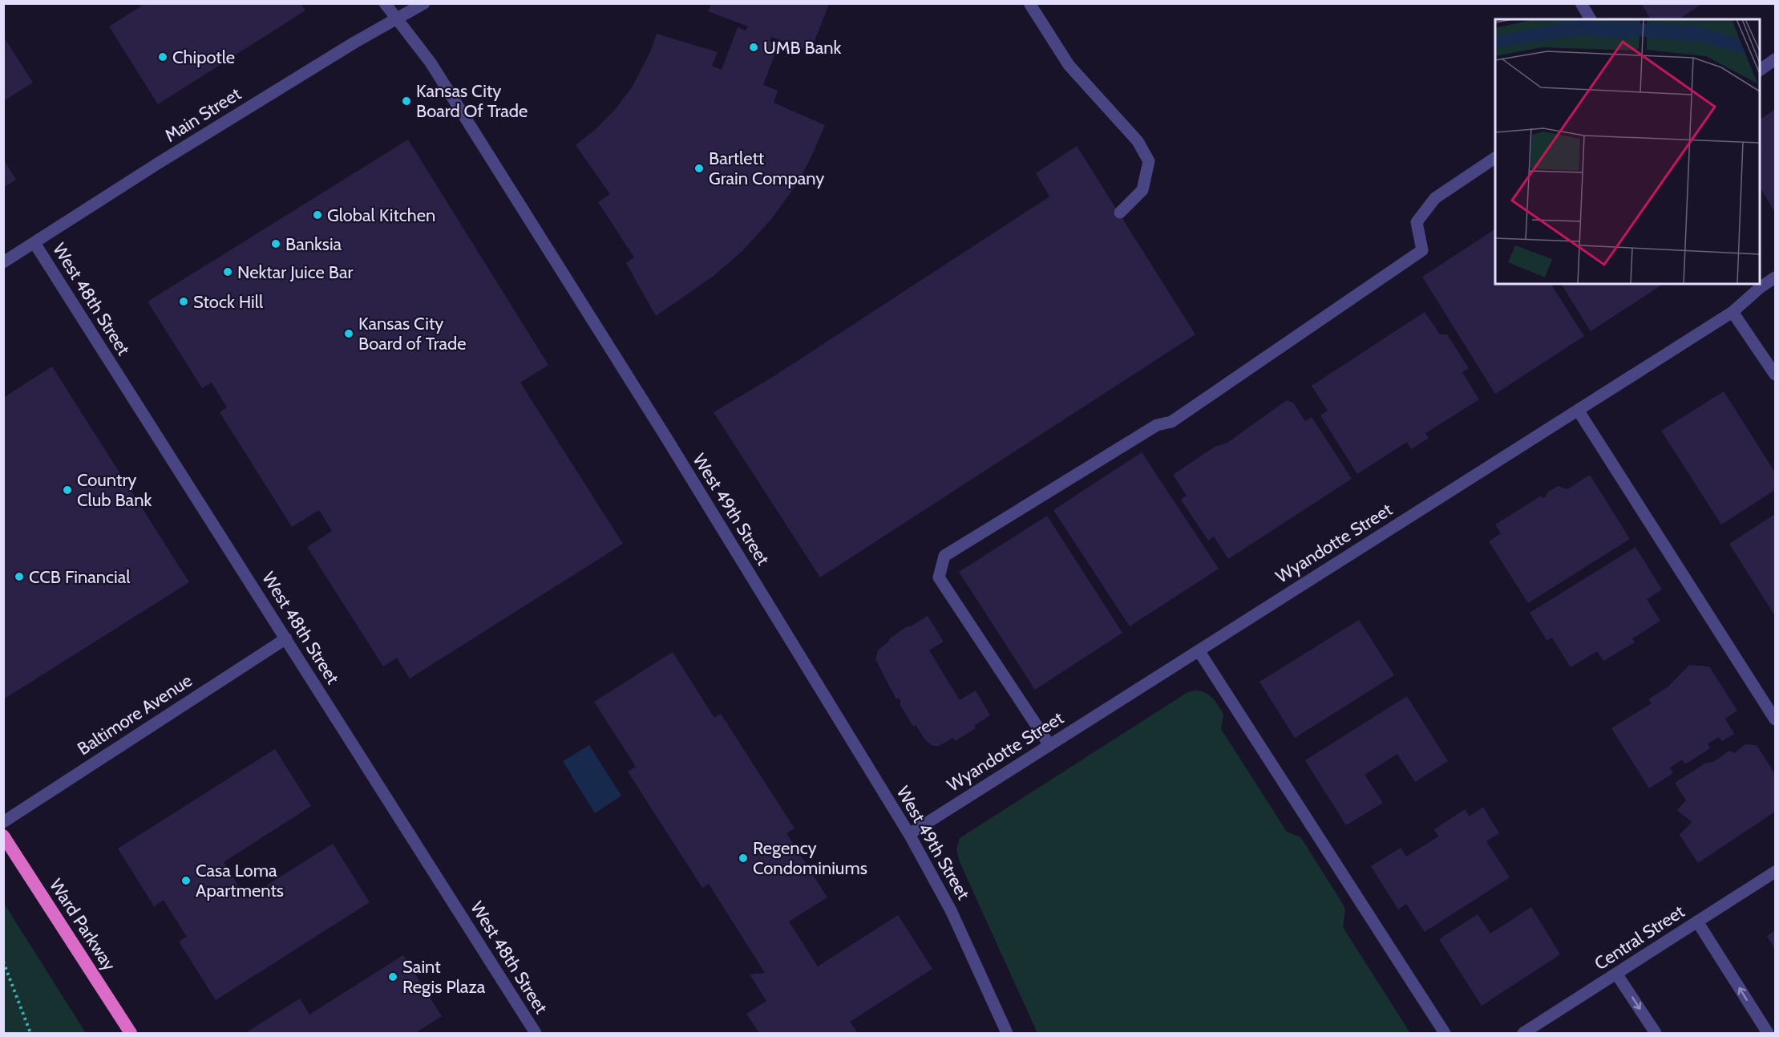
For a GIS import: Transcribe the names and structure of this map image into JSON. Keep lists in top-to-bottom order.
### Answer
{
  "streets": {
    "highway": ["Ward Parkway"],
    "street": [
      "Main Street",
      "West 48th Street",
      "West 49th Street",
      "Wyandotte Street",
      "Baltimore Avenue",
      "Central Street"
    ]
  },
  "crossings": [
    ["Main Street", "West 48th Street"],
    ["Main Street", "West 49th Street"],
    ["West 48th Street", "Baltimore Avenue"],
    ["West 49th Street", "Wyandotte Street"]
  ],
  "places": [
    "UMB Bank",
    "Chipotle",
    "Kansas City Board Of Trade",
    "Bartlett Grain Company",
    "Global Kitchen",
    "Banksia",
    "Nektar Juice Bar",
    "Stock Hill",
    "Kansas City Board of Trade",
    "Country Club Bank",
    "CCB Financial",
    "Regency Condominiums",
    "Casa Loma Apartments",
    "Saint Regis Plaza"
  ]
}
